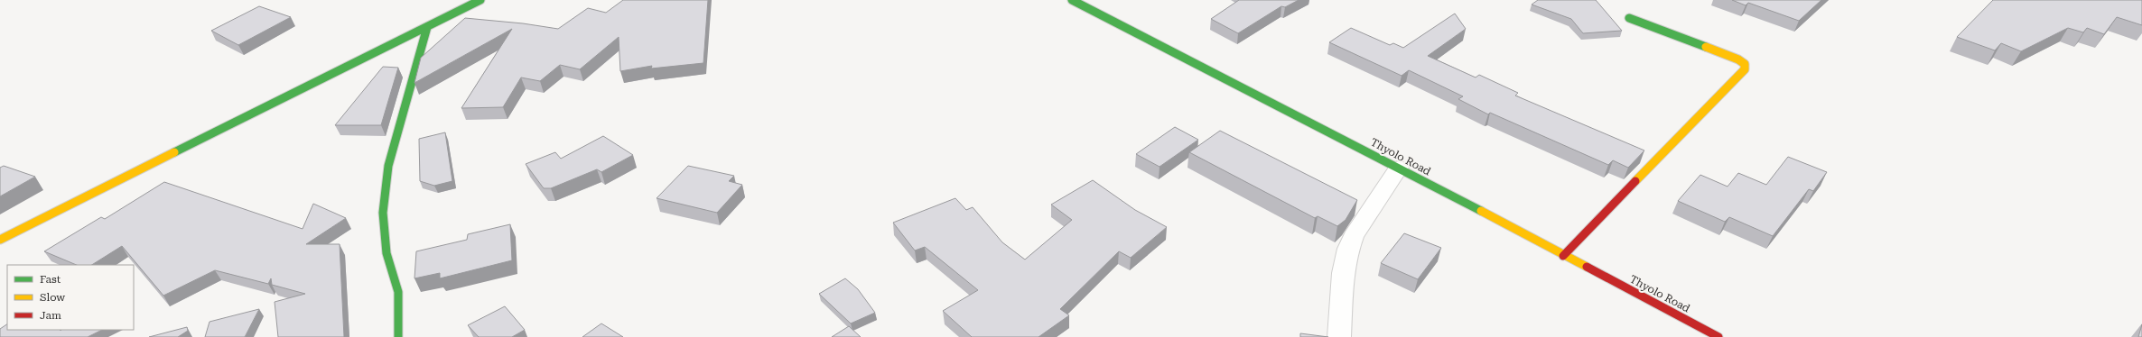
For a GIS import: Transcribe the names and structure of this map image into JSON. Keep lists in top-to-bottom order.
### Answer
{
  "streets": {
    "main road": ["Thyolo Road"]
  },
  "legend": ["Fast", "Slow", "Jam"]
}
